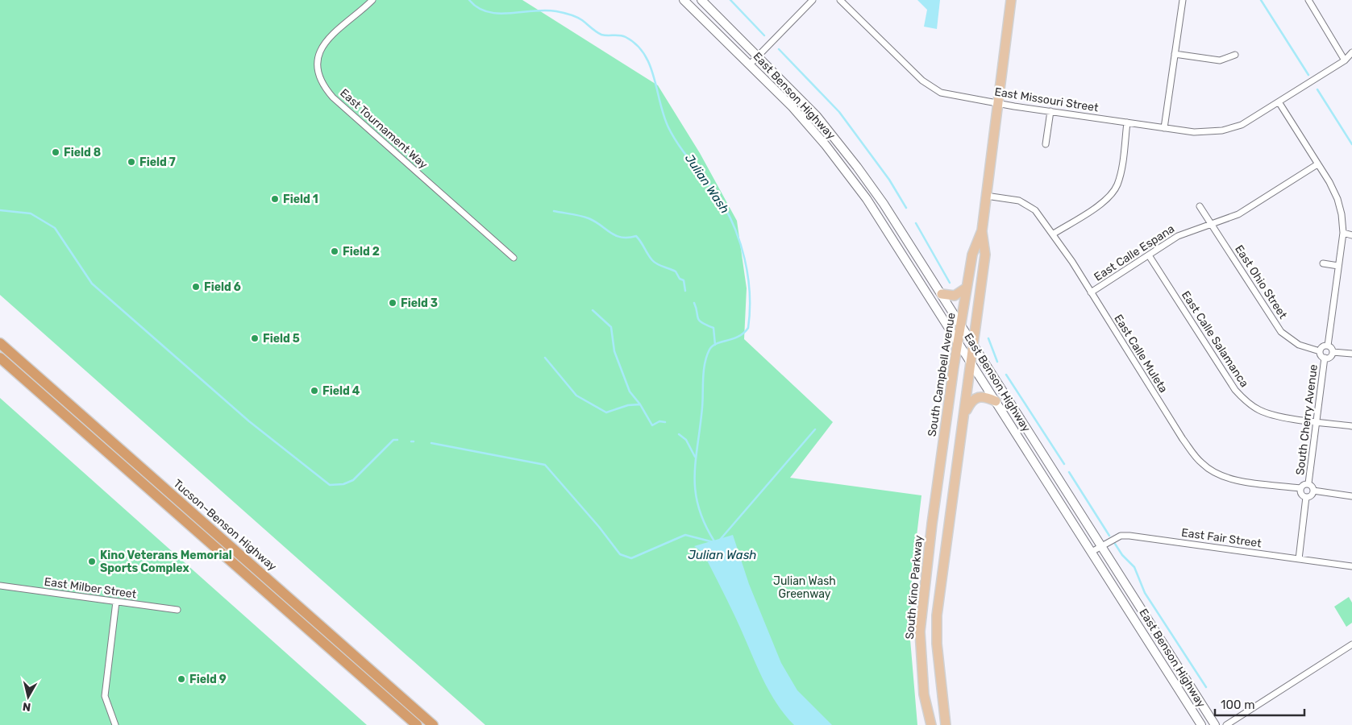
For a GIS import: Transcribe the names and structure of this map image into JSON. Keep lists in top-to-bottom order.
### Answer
{
  "streets": {
    "highway": ["Tucson–Benson Highway"],
    "main road": ["East Benson Highway", "South Campbell Avenue", "South Kino Parkway"],
    "street": [
      "East Missouri Street",
      "East Tournament Way",
      "East Calle Espana",
      "East Ohio Street",
      "East Calle Salamanca",
      "East Calle Muleta",
      "South Cherry Avenue",
      "East Fair Street",
      "East Milber Street"
    ]
  },
  "crossings": [
    ["East Benson Highway", "South Campbell Avenue"],
    ["East Benson Highway", "East Fair Street"],
    ["East Missouri Street", "South Campbell Avenue"],
    ["East Calle Espana", "East Ohio Street"],
    ["East Calle Espana", "East Calle Salamanca"],
    ["East Calle Espana", "East Calle Muleta"],
    ["East Ohio Street", "South Cherry Avenue"],
    ["East Calle Salamanca", "South Cherry Avenue"],
    ["East Calle Muleta", "South Campbell Avenue"],
    ["East Calle Muleta", "South Cherry Avenue"],
    ["South Campbell Avenue", "South Kino Parkway"]
  ],
  "water": ["Julian Wash"],
  "parks": ["Julian Wash Greenway"],
  "places": [
    "Field 8",
    "Field 7",
    "Field 1",
    "Field 2",
    "Field 6",
    "Field 3",
    "Field 5",
    "Field 4",
    "Kino Veterans Memorial Sports Complex",
    "Field 9"
  ],
  "scale_bar": "100 m",
  "north": "bottom"
}
